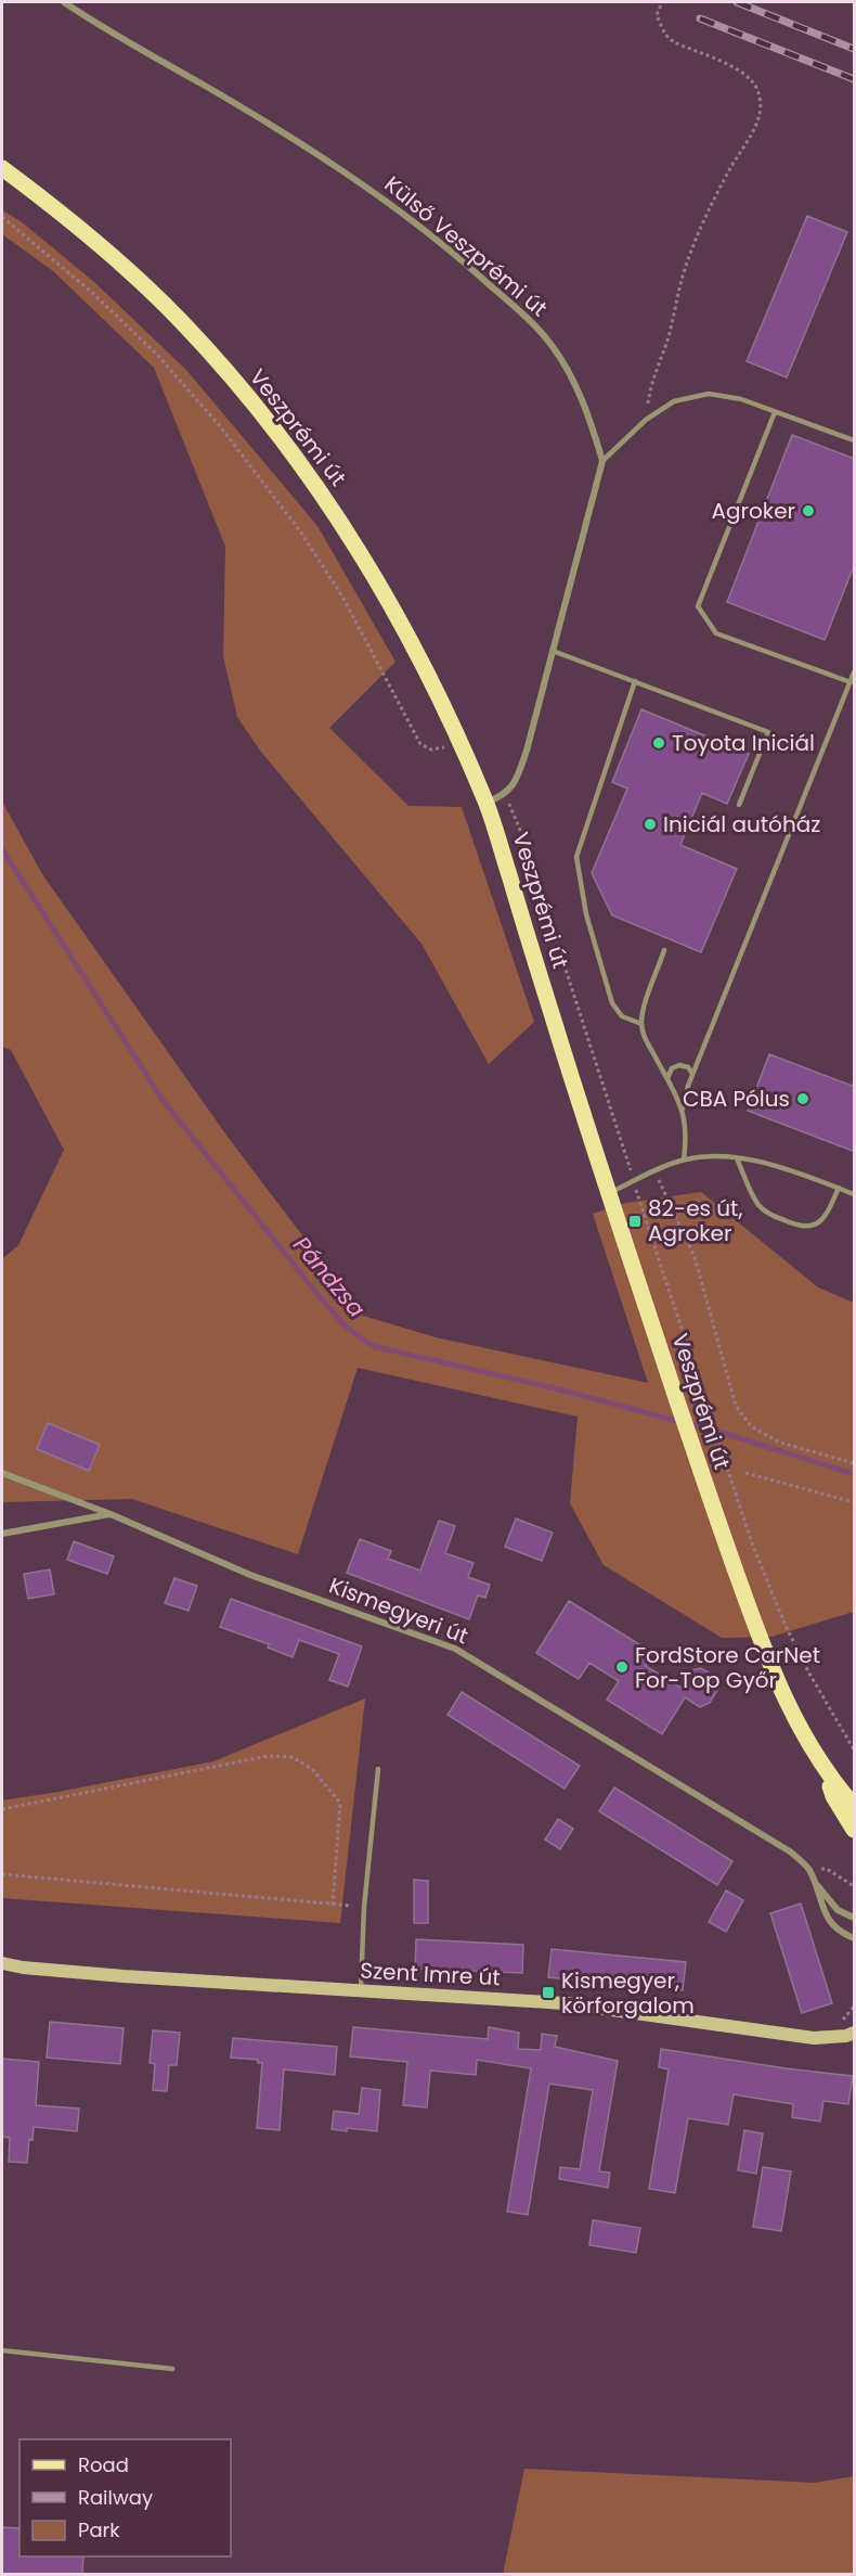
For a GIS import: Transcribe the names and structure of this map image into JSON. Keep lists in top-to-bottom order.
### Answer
{
  "streets": {
    "main road": ["Veszprémi út", "Szent Imre út"],
    "street": ["Külső Veszprémi út", "Kismegyeri út"]
  },
  "water": ["Pándzsa"],
  "places": {
    "other": [
      "Agroker",
      "Toyota Iniciál",
      "Iniciál autóház",
      "CBA Pólus",
      "FordStore CarNet For-Top Győr"
    ],
    "transit": ["82-es út, Agroker", "Kismegyer, körforgalom"]
  },
  "legend": ["Road", "Railway", "Park"]
}
